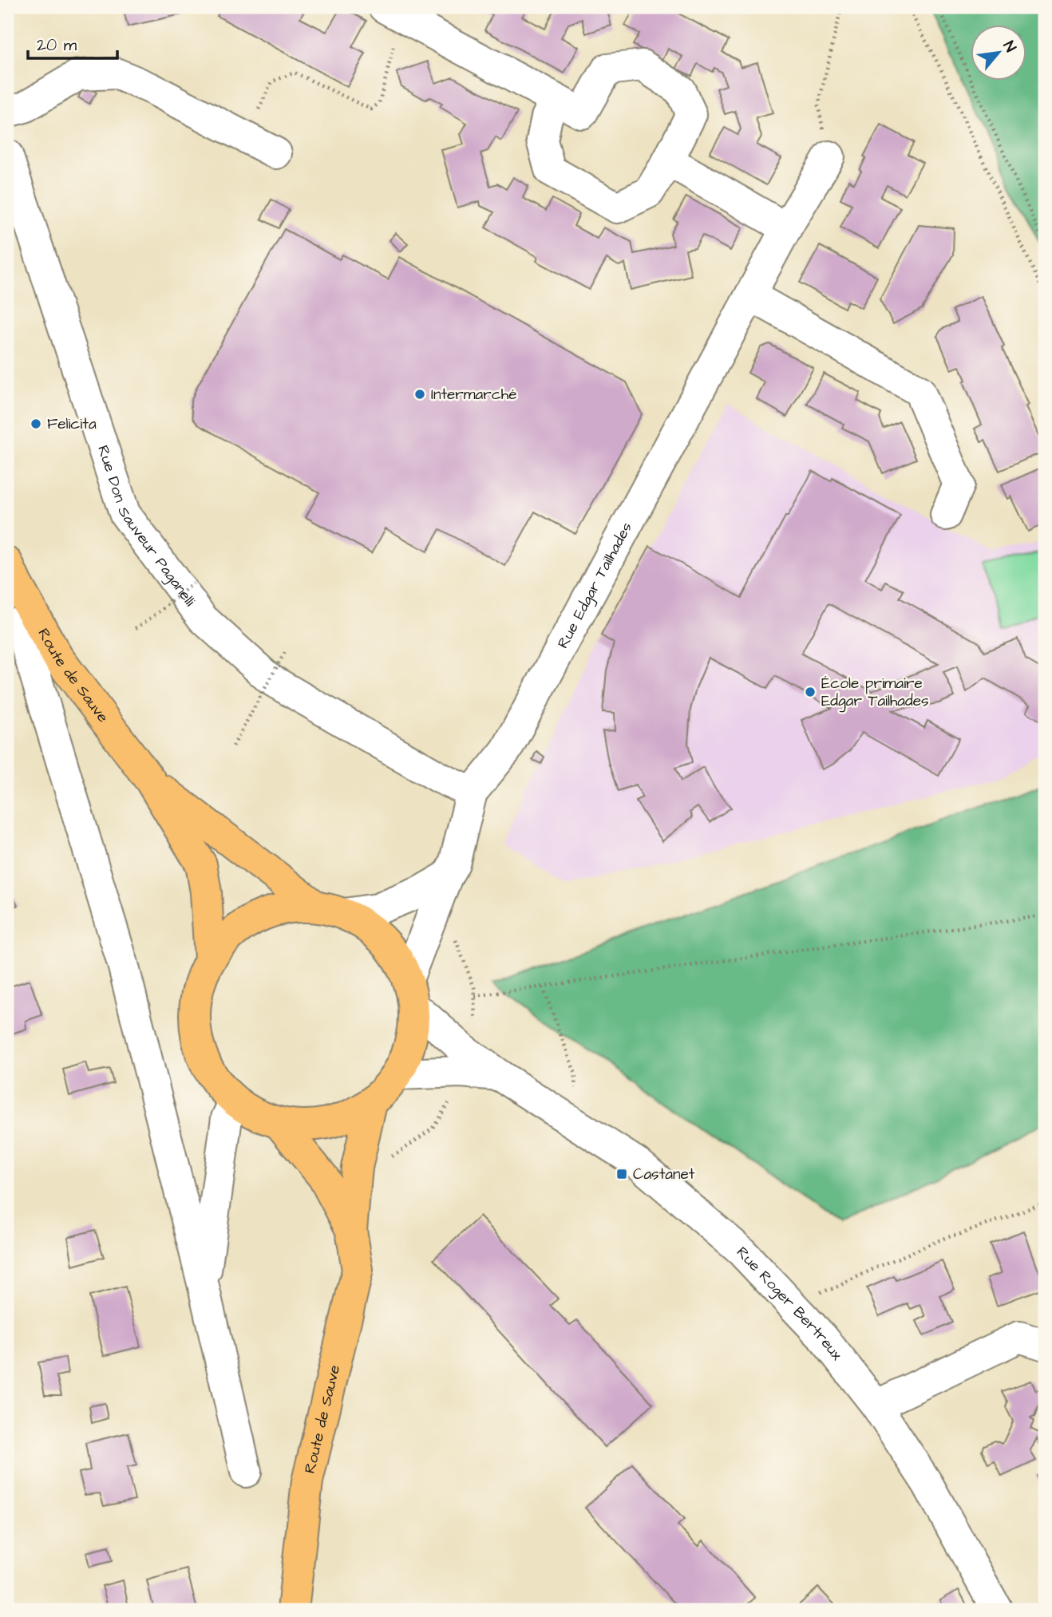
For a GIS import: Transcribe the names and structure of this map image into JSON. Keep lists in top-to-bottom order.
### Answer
{
  "streets": {
    "main road": ["Route de Sauve"],
    "street": ["Rue Don Sauveur Paganelli", "Rue Edgar Tailhades", "Rue Roger Bertreux"]
  },
  "crossings": [
    ["Rue Don Sauveur Paganelli", "Rue Edgar Tailhades"],
    ["Rue Edgar Tailhades", "Route de Sauve"],
    ["Rue Edgar Tailhades", "Rue Roger Bertreux"],
    ["Route de Sauve", "Rue Roger Bertreux"]
  ],
  "places": {
    "other": ["Intermarché", "Felicita", "École primaire Edgar Tailhades"],
    "transit": ["Castanet"]
  },
  "scale_bar": "20 m",
  "north": "top right"
}
